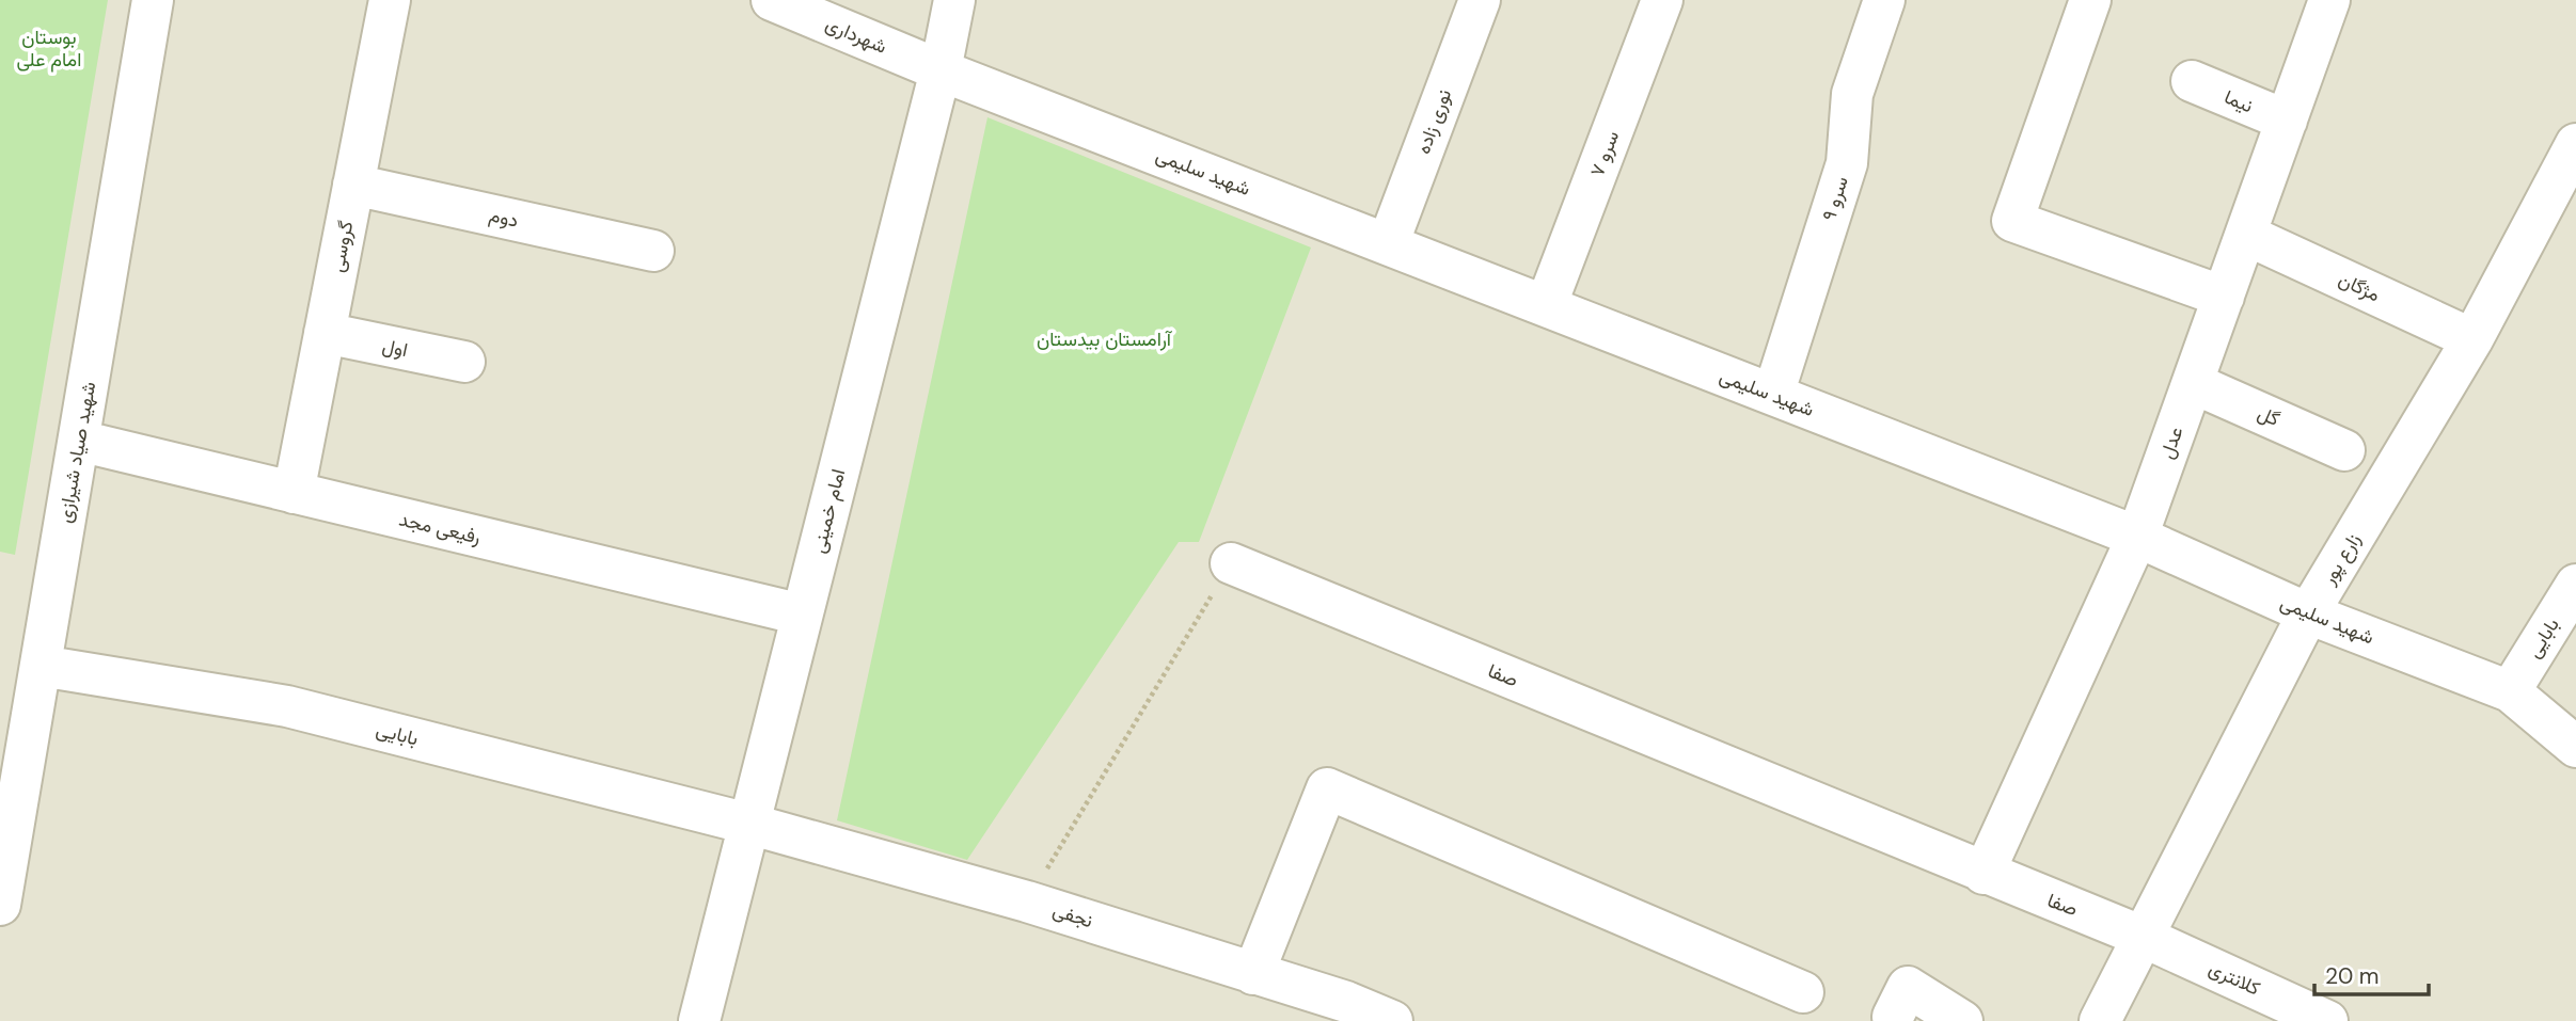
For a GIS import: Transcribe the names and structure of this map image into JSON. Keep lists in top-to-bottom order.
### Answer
{
  "streets": {
    "street": [
      "شهرداری",
      "نیما",
      "نوری زاده",
      "سرو ۷",
      "شهید سلیمی",
      "سرو ۹",
      "دوم",
      "گروسی",
      "مژگان",
      "اول",
      "گل",
      "عدل",
      "شهید صیاد شیرازی",
      "امام خمینی",
      "رفیعی مجد",
      "زارع پور",
      "بابایی",
      "صفا",
      "نجفی",
      "کلانتری"
    ]
  },
  "crossings": [
    ["شهرداری", "شهید سلیمی"],
    ["شهرداری", "امام خمینی"],
    ["نیما", "عدل"],
    ["نوری زاده", "شهید سلیمی"],
    ["سرو ۷", "شهید سلیمی"],
    ["شهید سلیمی", "سرو ۹"],
    ["شهید سلیمی", "عدل"],
    ["شهید سلیمی", "امام خمینی"],
    ["شهید سلیمی", "زارع پور"],
    ["شهید سلیمی", "بابایی"],
    ["دوم", "گروسی"],
    ["گروسی", "اول"],
    ["گروسی", "رفیعی مجد"],
    ["مژگان", "عدل"],
    ["مژگان", "زارع پور"],
    ["گل", "عدل"],
    ["عدل", "صفا"],
    ["شهید صیاد شیرازی", "رفیعی مجد"],
    ["شهید صیاد شیرازی", "بابایی"],
    ["امام خمینی", "رفیعی مجد"],
    ["امام خمینی", "بابایی"],
    ["امام خمینی", "نجفی"],
    ["زارع پور", "صفا"],
    ["زارع پور", "کلانتری"],
    ["بابایی", "نجفی"],
    ["صفا", "کلانتری"]
  ],
  "parks": ["بوستان امام علی", "آرامستان بیدستان"],
  "scale_bar": "20 m"
}
